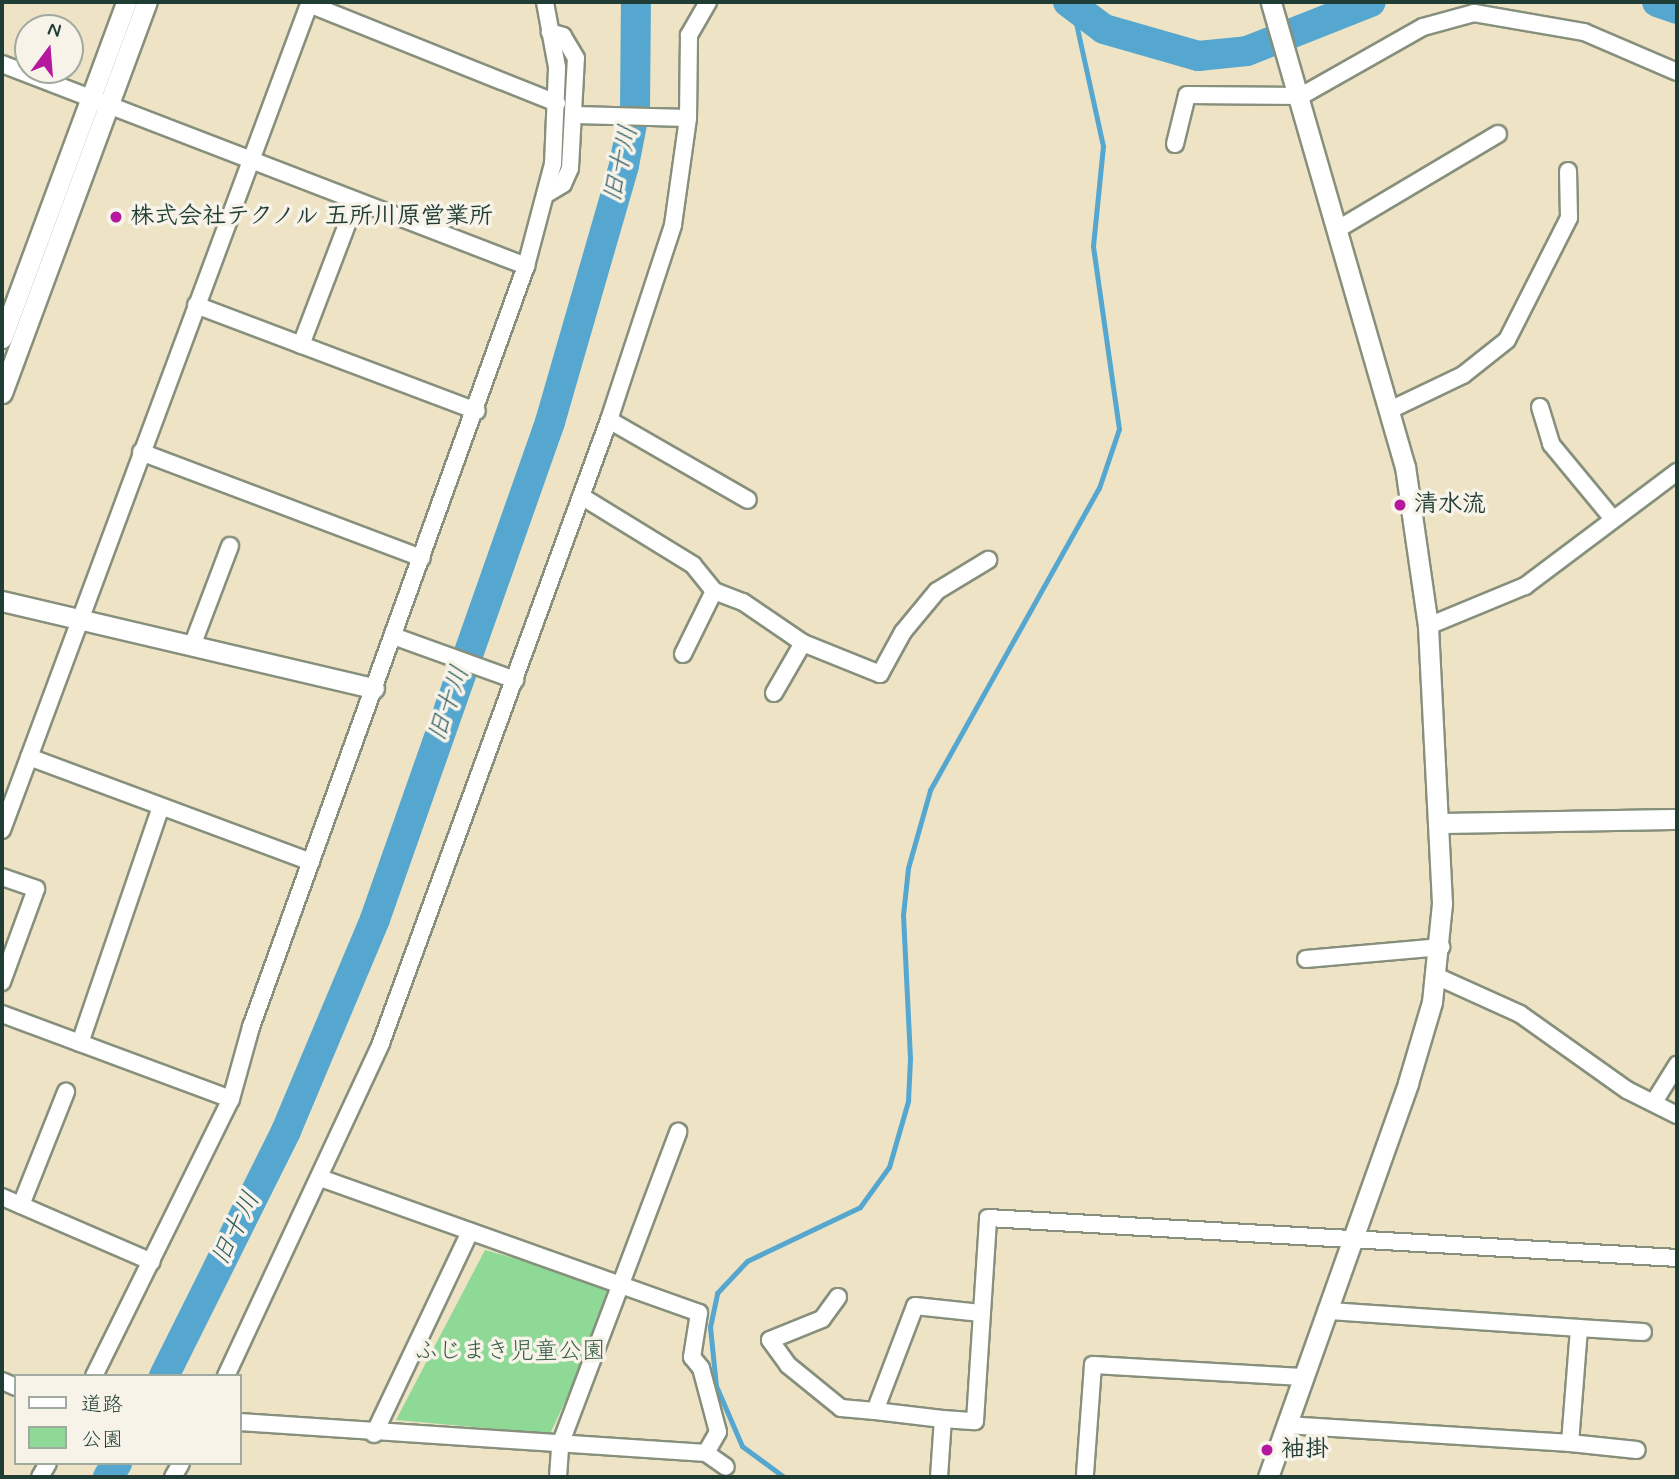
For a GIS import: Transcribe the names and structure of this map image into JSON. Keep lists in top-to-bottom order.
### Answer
{
  "water": ["旧十川"],
  "parks": ["ふじまき児童公園"],
  "places": ["株式会社テクノル 五所川原営業所", "清水流", "袖掛"],
  "legend": ["道路", "公園"],
  "north": "top"
}
